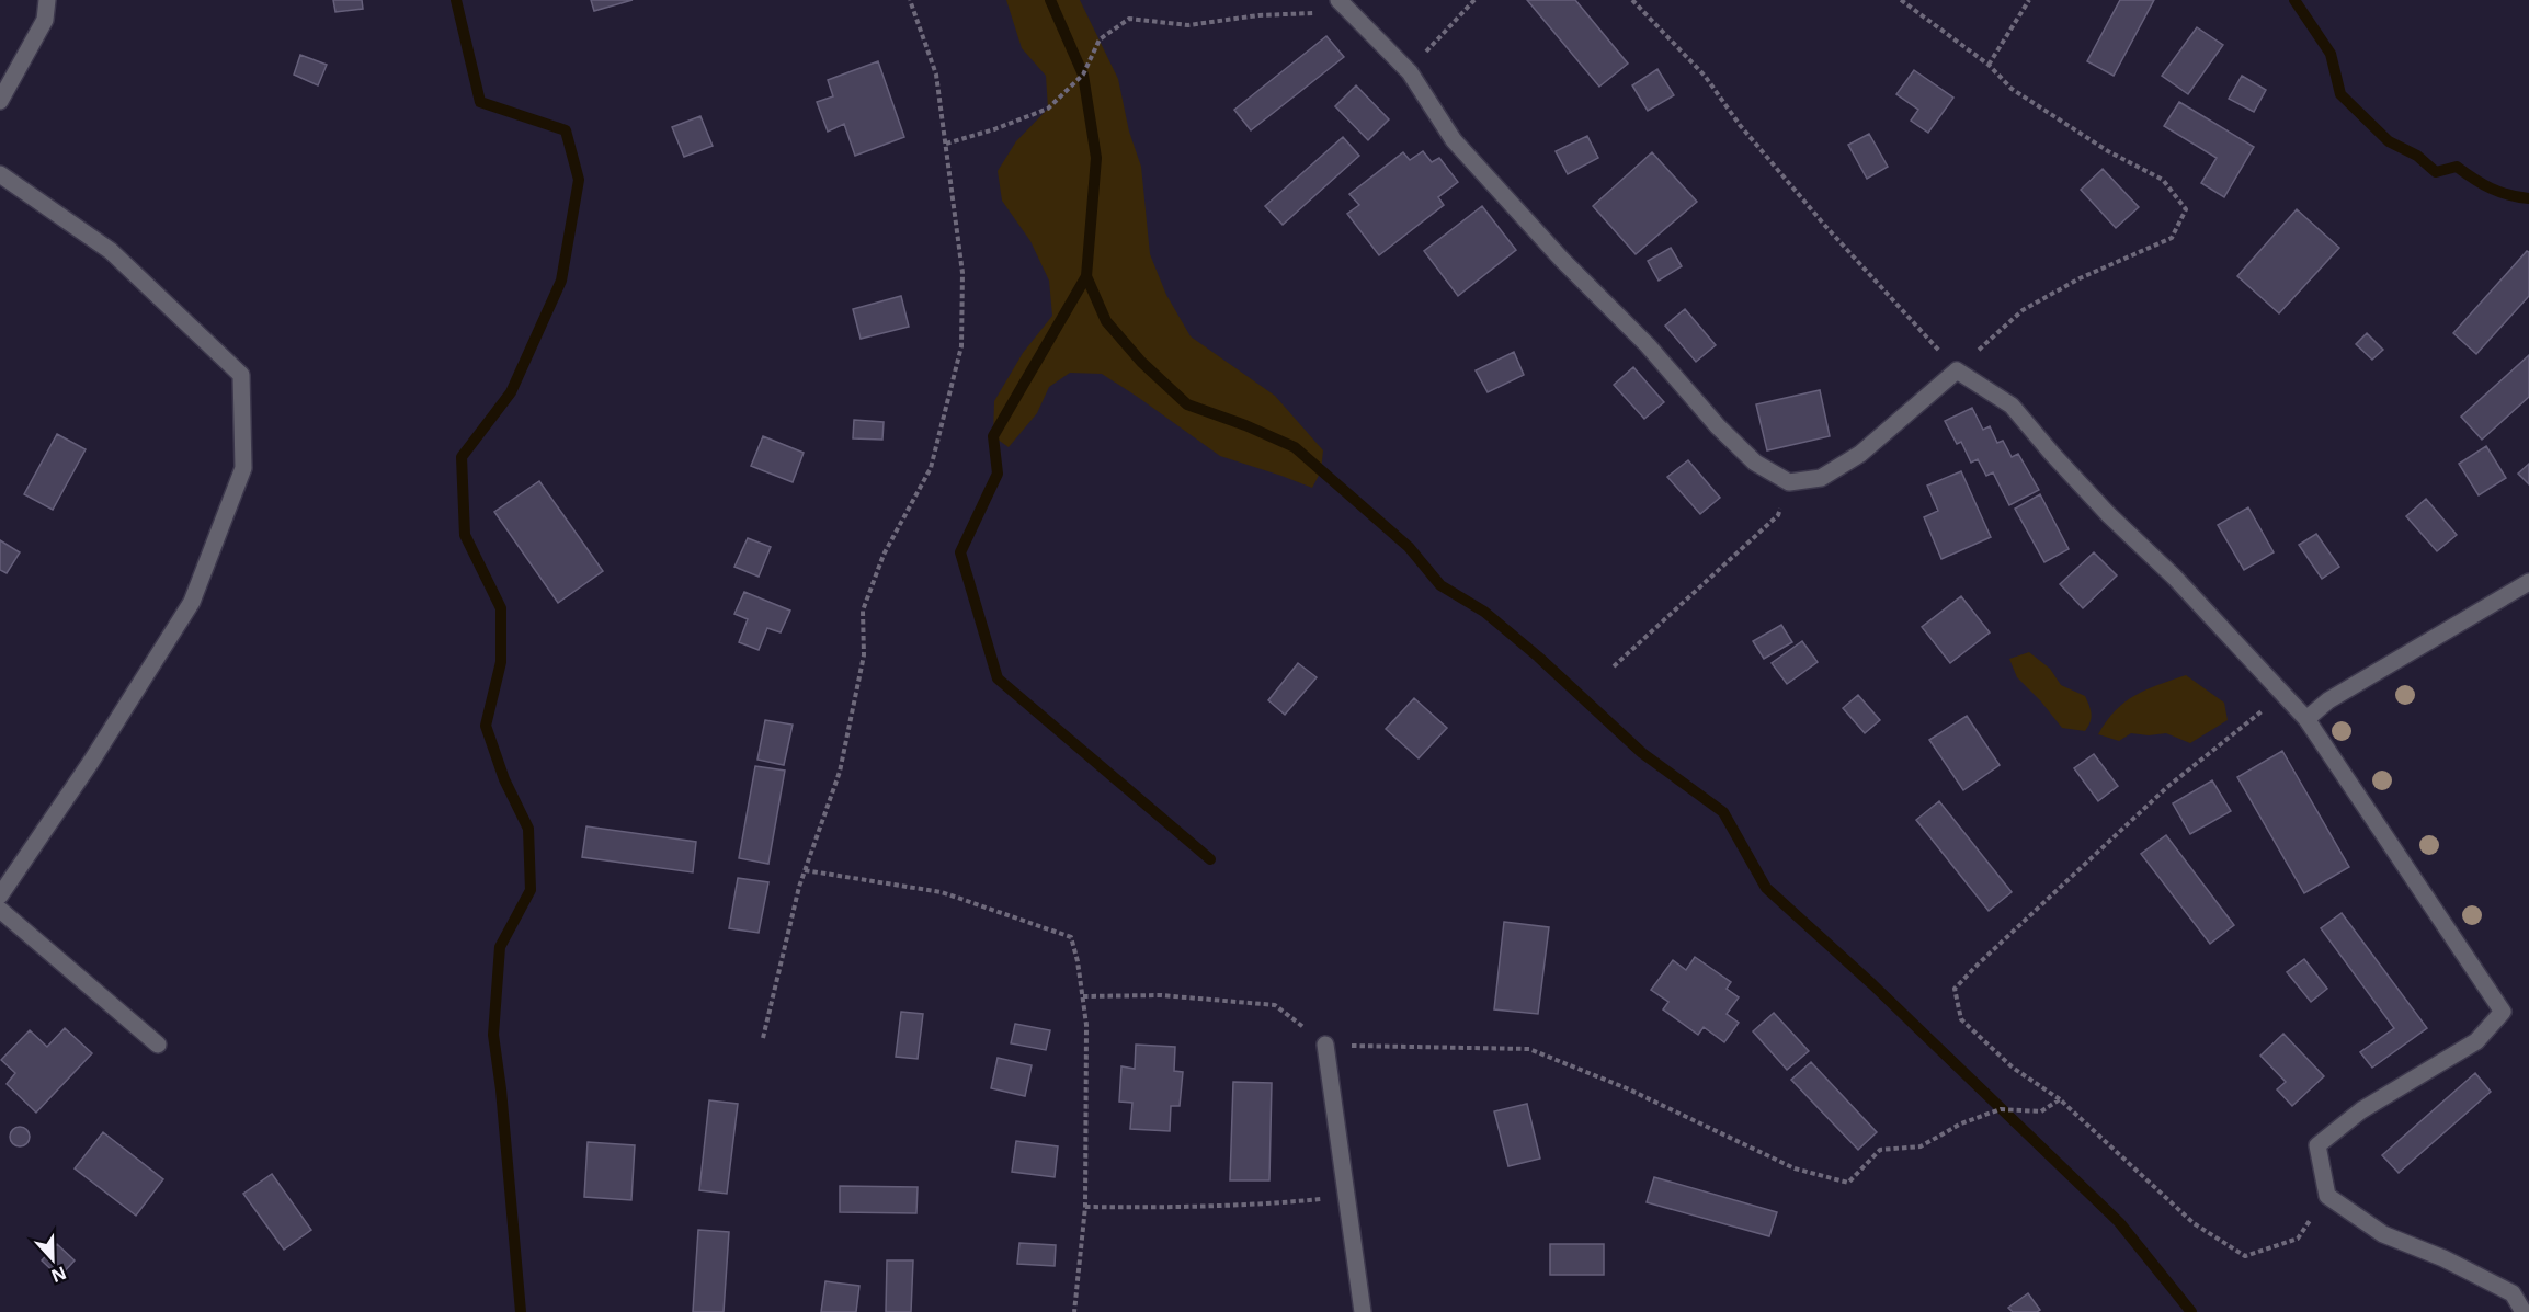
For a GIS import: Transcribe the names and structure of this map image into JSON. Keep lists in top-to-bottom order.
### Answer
{
  "north": "bottom"
}
